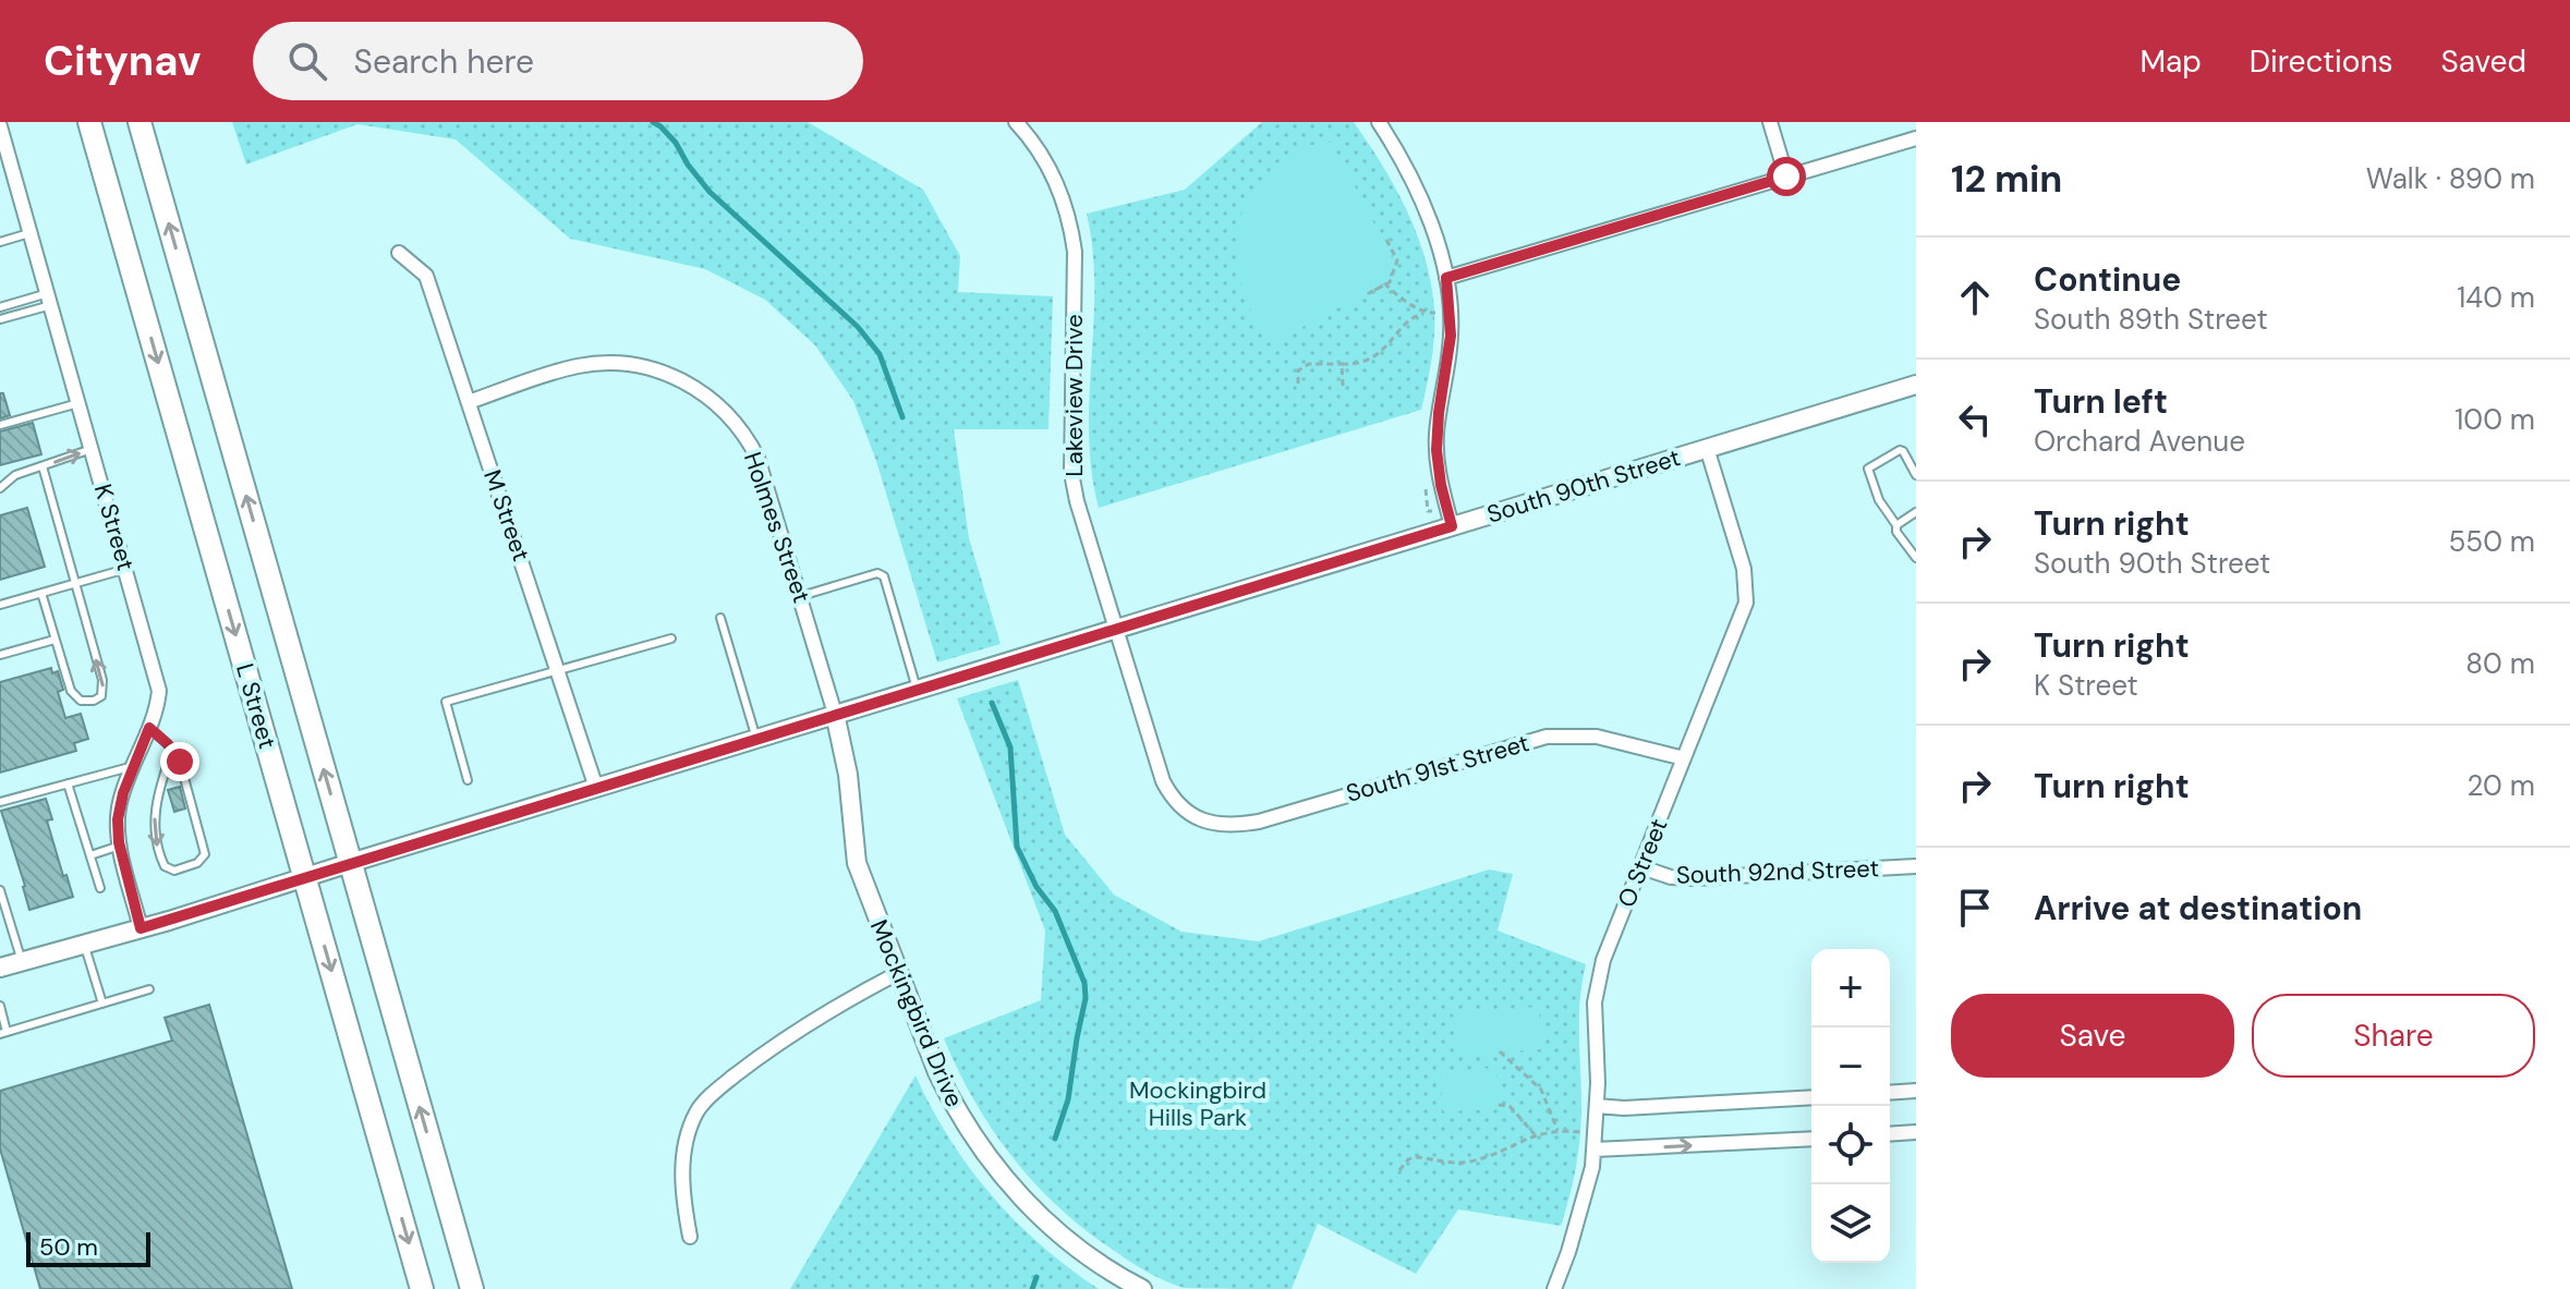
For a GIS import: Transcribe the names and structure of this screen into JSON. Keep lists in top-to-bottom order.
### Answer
{
  "streets": {
    "main road": ["L Street"],
    "street": [
      "Lakeview Drive",
      "South 90th Street",
      "M Street",
      "K Street",
      "Holmes Street",
      "South 91st Street",
      "O Street",
      "South 92nd Street",
      "Mockingbird Drive"
    ]
  },
  "crossings": [
    ["Lakeview Drive", "South 90th Street"],
    ["Lakeview Drive", "South 91st Street"],
    ["South 90th Street", "M Street"],
    ["South 90th Street", "K Street"],
    ["South 90th Street", "Holmes Street"],
    ["South 90th Street", "L Street"],
    ["South 90th Street", "O Street"],
    ["South 90th Street", "Mockingbird Drive"],
    ["M Street", "Holmes Street"],
    ["Holmes Street", "Mockingbird Drive"],
    ["South 91st Street", "O Street"],
    ["O Street", "South 92nd Street"]
  ],
  "parks": ["Mockingbird Hills Park"],
  "scale_bar": "50 m",
  "page": {
    "header": "Citynav",
    "search": "Search here",
    "nav": ["Map", "Directions", "Saved"],
    "heading": ["12 min", "Walk · 890 m"],
    "list": [
      ["Continue", "South 89th Street", "140 m"],
      ["Turn left", "Orchard Avenue", "100 m"],
      ["Turn right", "South 90th Street", "550 m"],
      ["Turn right", "K Street", "80 m"],
      ["Turn right", "20 m"],
      "Arrive at destination"
    ],
    "map_buttons": ["+", "−"],
    "buttons": ["Save", "Share"],
    "scale": "50 m"
  }
}
